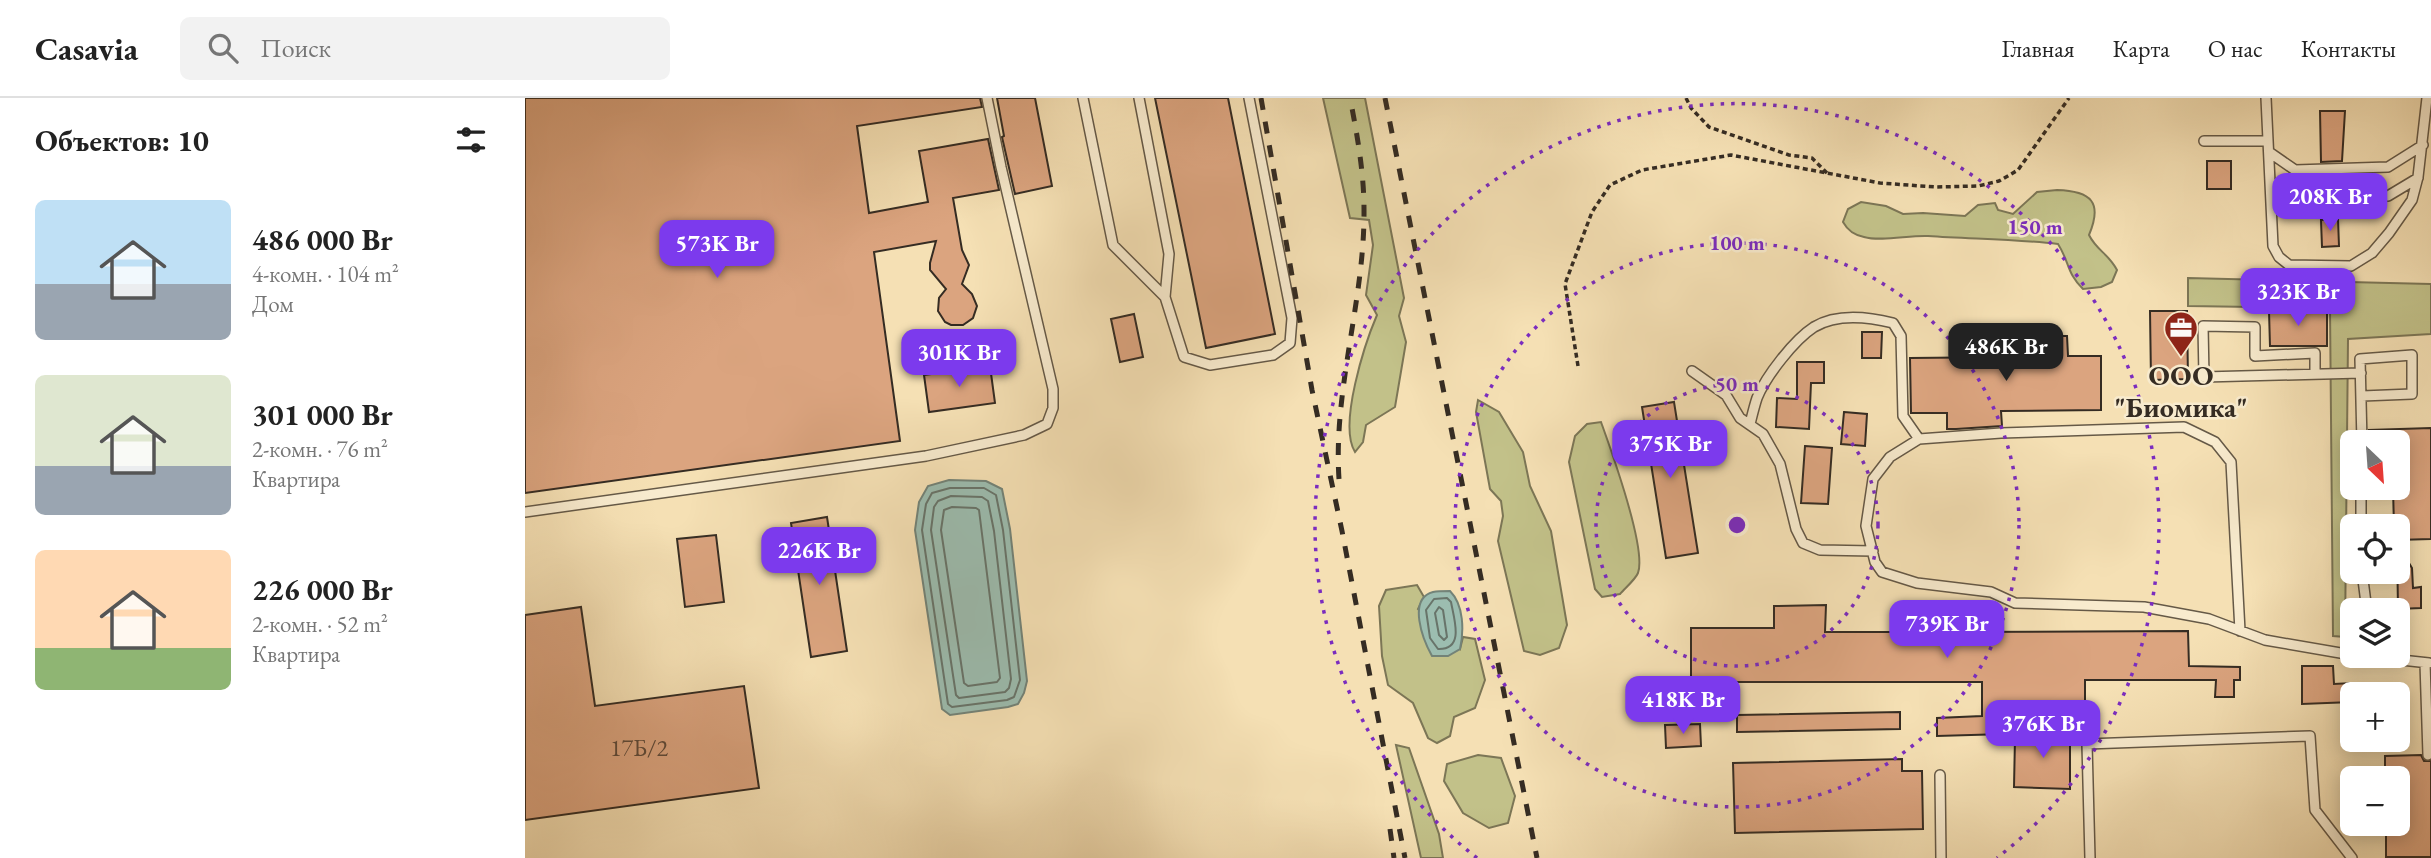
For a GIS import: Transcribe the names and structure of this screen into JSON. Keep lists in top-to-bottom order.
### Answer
{
  "places": {
    "office": ["ООО \"Биомика\""]
  },
  "house_numbers": ["17Б/2"],
  "north": "bottom right",
  "page": {
    "header": "Casavia",
    "search": "Поиск",
    "nav": [
      "Главная",
      "Карта",
      "О нас",
      "Контакты"
    ],
    "heading": "Объектов: 10",
    "price": [
      "208K Br",
      "573K Br",
      "323K Br",
      "486K Br",
      "301K Br",
      "375K Br",
      "226K Br",
      "739K Br",
      "418K Br",
      "376K Br"
    ],
    "list": [
      {
        "name": "486 000 Br",
        "note": "4-комн. · 104 m² · Дом"
      },
      {
        "name": "301 000 Br",
        "note": "2-комн. · 76 m² · Квартира"
      },
      {
        "name": "226 000 Br",
        "note": "2-комн. · 52 m² · Квартира"
      }
    ],
    "map_buttons": ["+", "−"]
  },
  "rings": ["150 m", "100 m", "50 m"]
}
